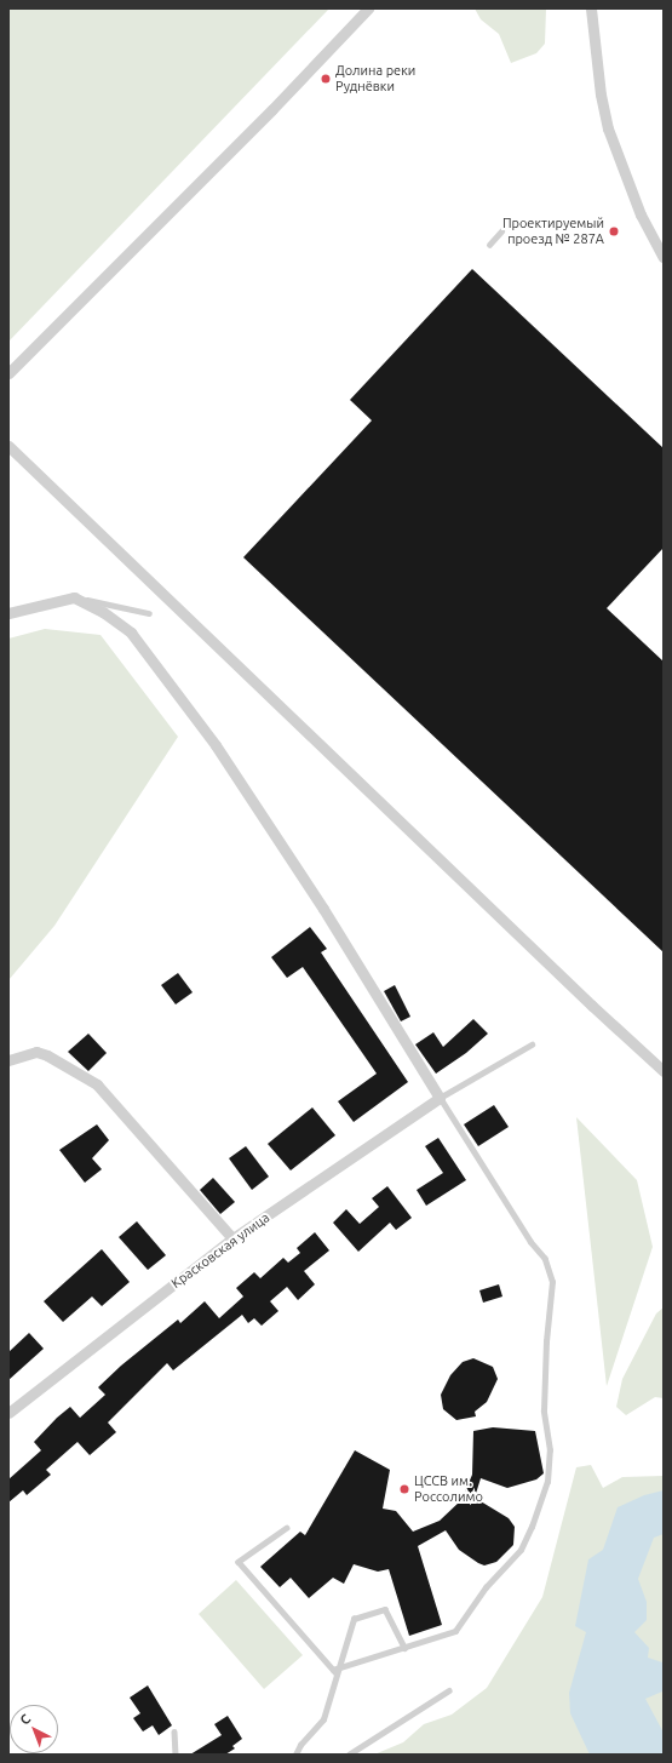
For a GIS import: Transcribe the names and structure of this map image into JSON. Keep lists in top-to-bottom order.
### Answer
{
  "streets": {
    "street": ["Красковская улица"]
  },
  "places": ["Долина реки Руднёвки", "Проектируемый проезд № 287А", "ЦССВ им. Россолимо"],
  "north": "top left"
}
